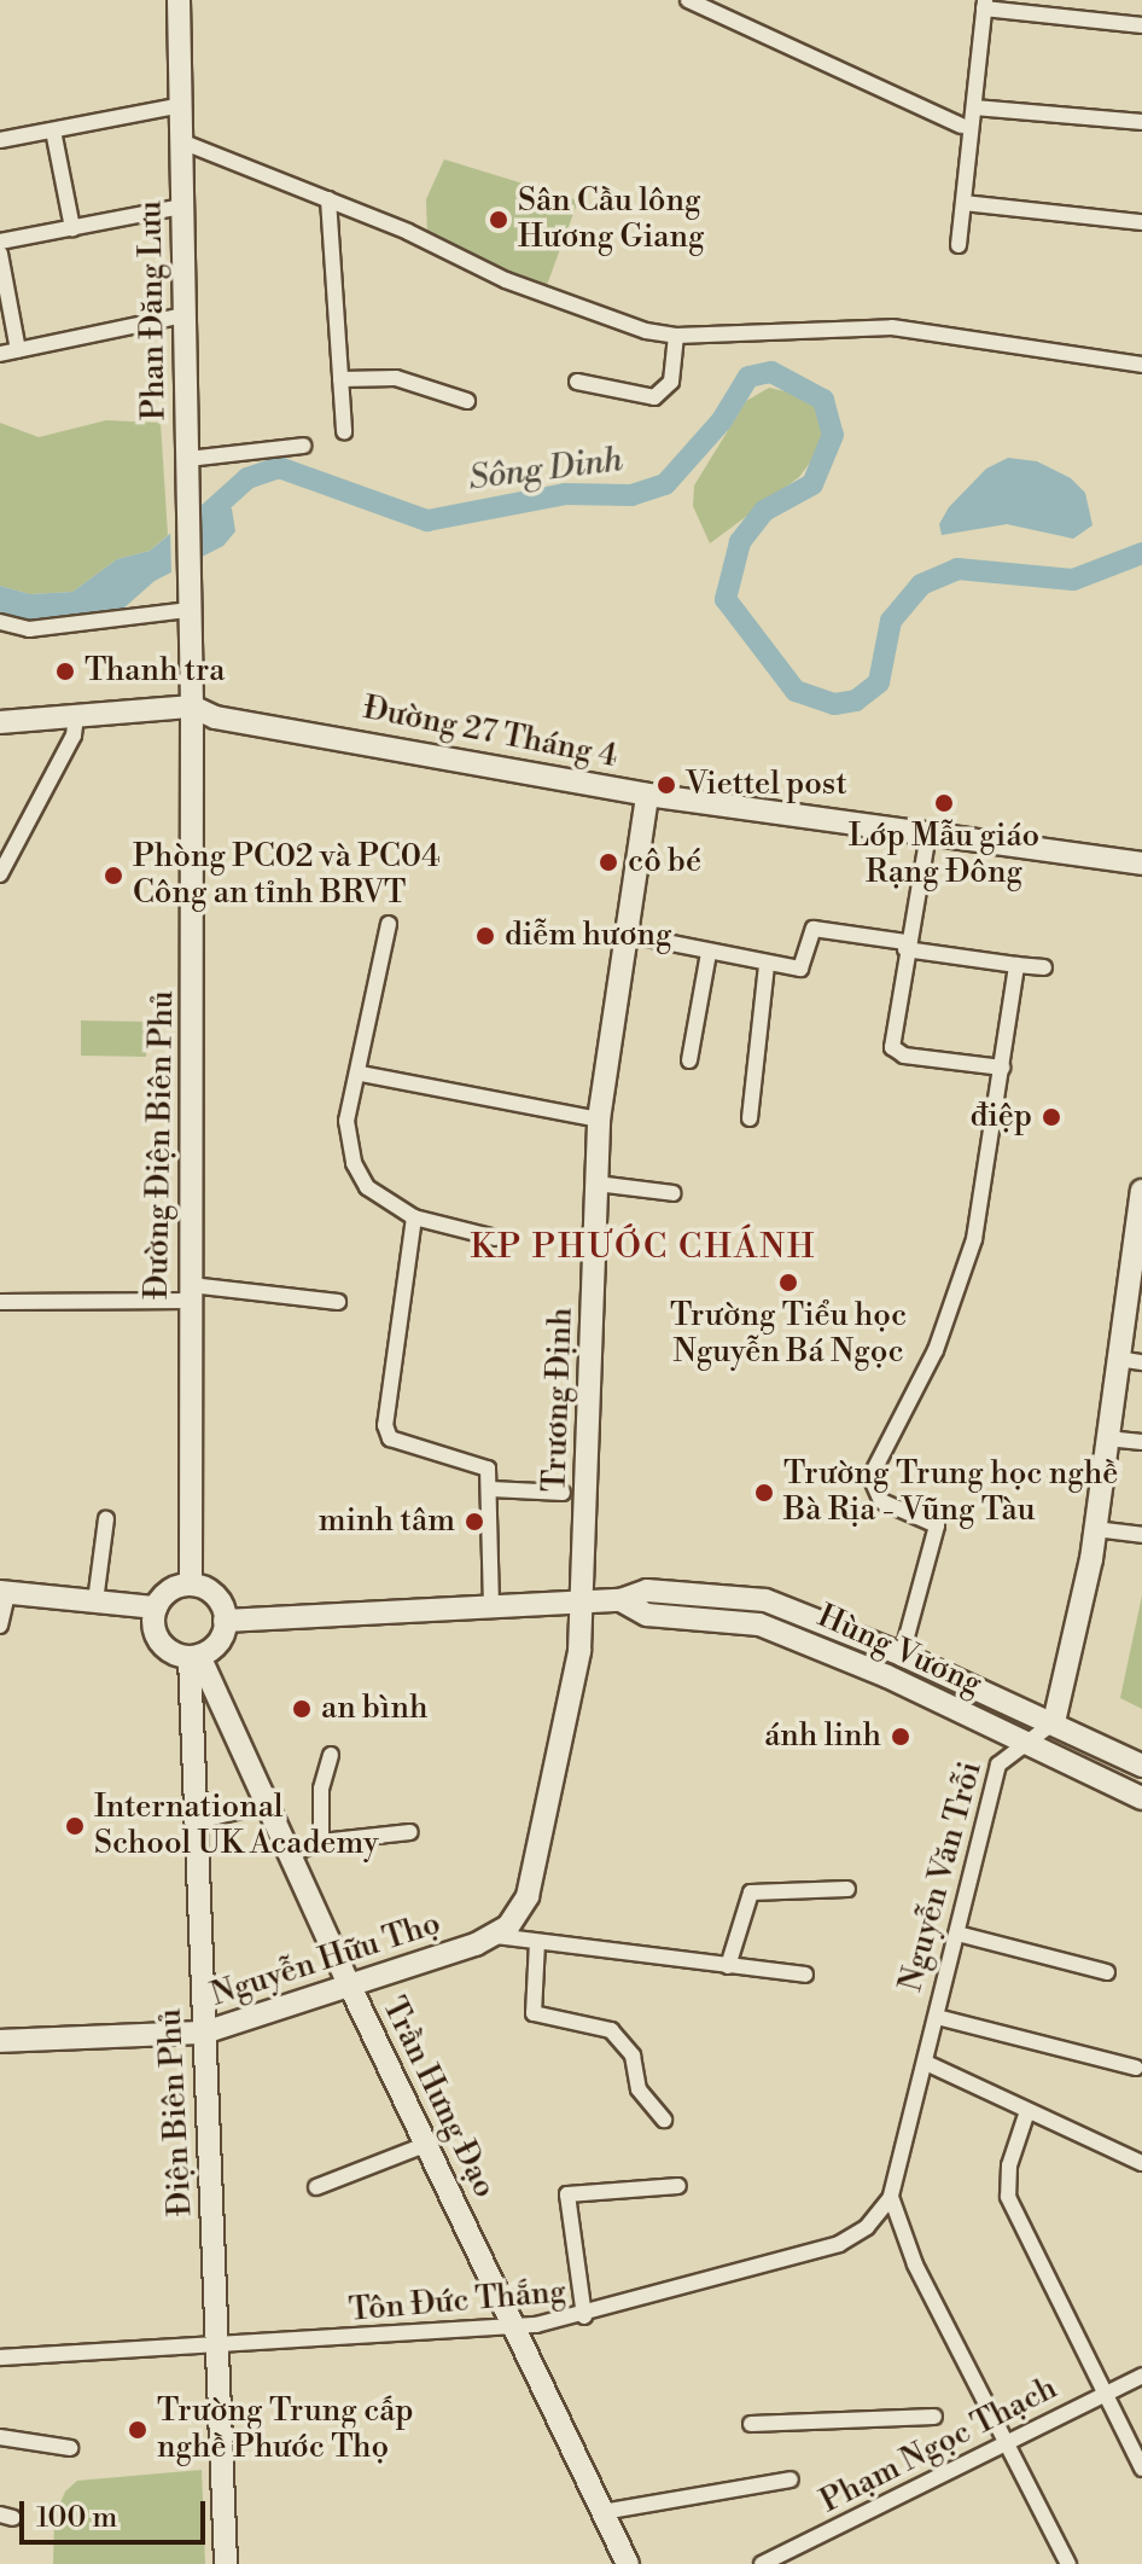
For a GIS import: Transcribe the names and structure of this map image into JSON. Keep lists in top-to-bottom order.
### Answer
{
  "streets": {
    "street": [
      "Phan Đăng Lưu",
      "Đường 27 Tháng 4",
      "Đường Điện Biên Phủ",
      "Trương Định",
      "Hùng Vương",
      "Nguyễn Văn Trỗi",
      "Nguyễn Hữu Thọ",
      "Trần Hưng Đạo",
      "Điện Biên Phủ",
      "Tôn Đức Thắng",
      "Phạm Ngọc Thạch"
    ]
  },
  "crossings": [
    ["Phan Đăng Lưu", "Đường 27 Tháng 4"],
    ["Phan Đăng Lưu", "Đường Điện Biên Phủ"],
    ["Đường 27 Tháng 4", "Đường Điện Biên Phủ"],
    ["Đường 27 Tháng 4", "Trương Định"],
    ["Đường Điện Biên Phủ", "Hùng Vương"],
    ["Đường Điện Biên Phủ", "Trần Hưng Đạo"],
    ["Đường Điện Biên Phủ", "Điện Biên Phủ"],
    ["Trương Định", "Hùng Vương"],
    ["Trương Định", "Nguyễn Hữu Thọ"],
    ["Hùng Vương", "Nguyễn Văn Trỗi"],
    ["Hùng Vương", "Trần Hưng Đạo"],
    ["Hùng Vương", "Điện Biên Phủ"],
    ["Nguyễn Văn Trỗi", "Tôn Đức Thắng"],
    ["Nguyễn Hữu Thọ", "Trần Hưng Đạo"],
    ["Nguyễn Hữu Thọ", "Điện Biên Phủ"],
    ["Trần Hưng Đạo", "Điện Biên Phủ"],
    ["Trần Hưng Đạo", "Tôn Đức Thắng"],
    ["Điện Biên Phủ", "Tôn Đức Thắng"]
  ],
  "districts": ["KP PHƯỚC CHÁNH"],
  "water": ["Sông Dinh"],
  "places": [
    "Sân Cầu lông Hương Giang",
    "Thanh tra",
    "Viettel post",
    "Lớp Mẫu giáo Rạng Đông",
    "cô bé",
    "Phòng PC02 và PC04 Công an tỉnh BRVT",
    "diễm hương",
    "điệp",
    "Trường Tiểu học Nguyễn Bá Ngọc",
    "Trường Trung học nghề Bà Rịa - Vũng Tàu",
    "minh tâm",
    "an bình",
    "ánh linh",
    "International School UK Academy",
    "Trường Trung cấp nghề Phước Thọ"
  ],
  "scale_bar": "100 m"
}
